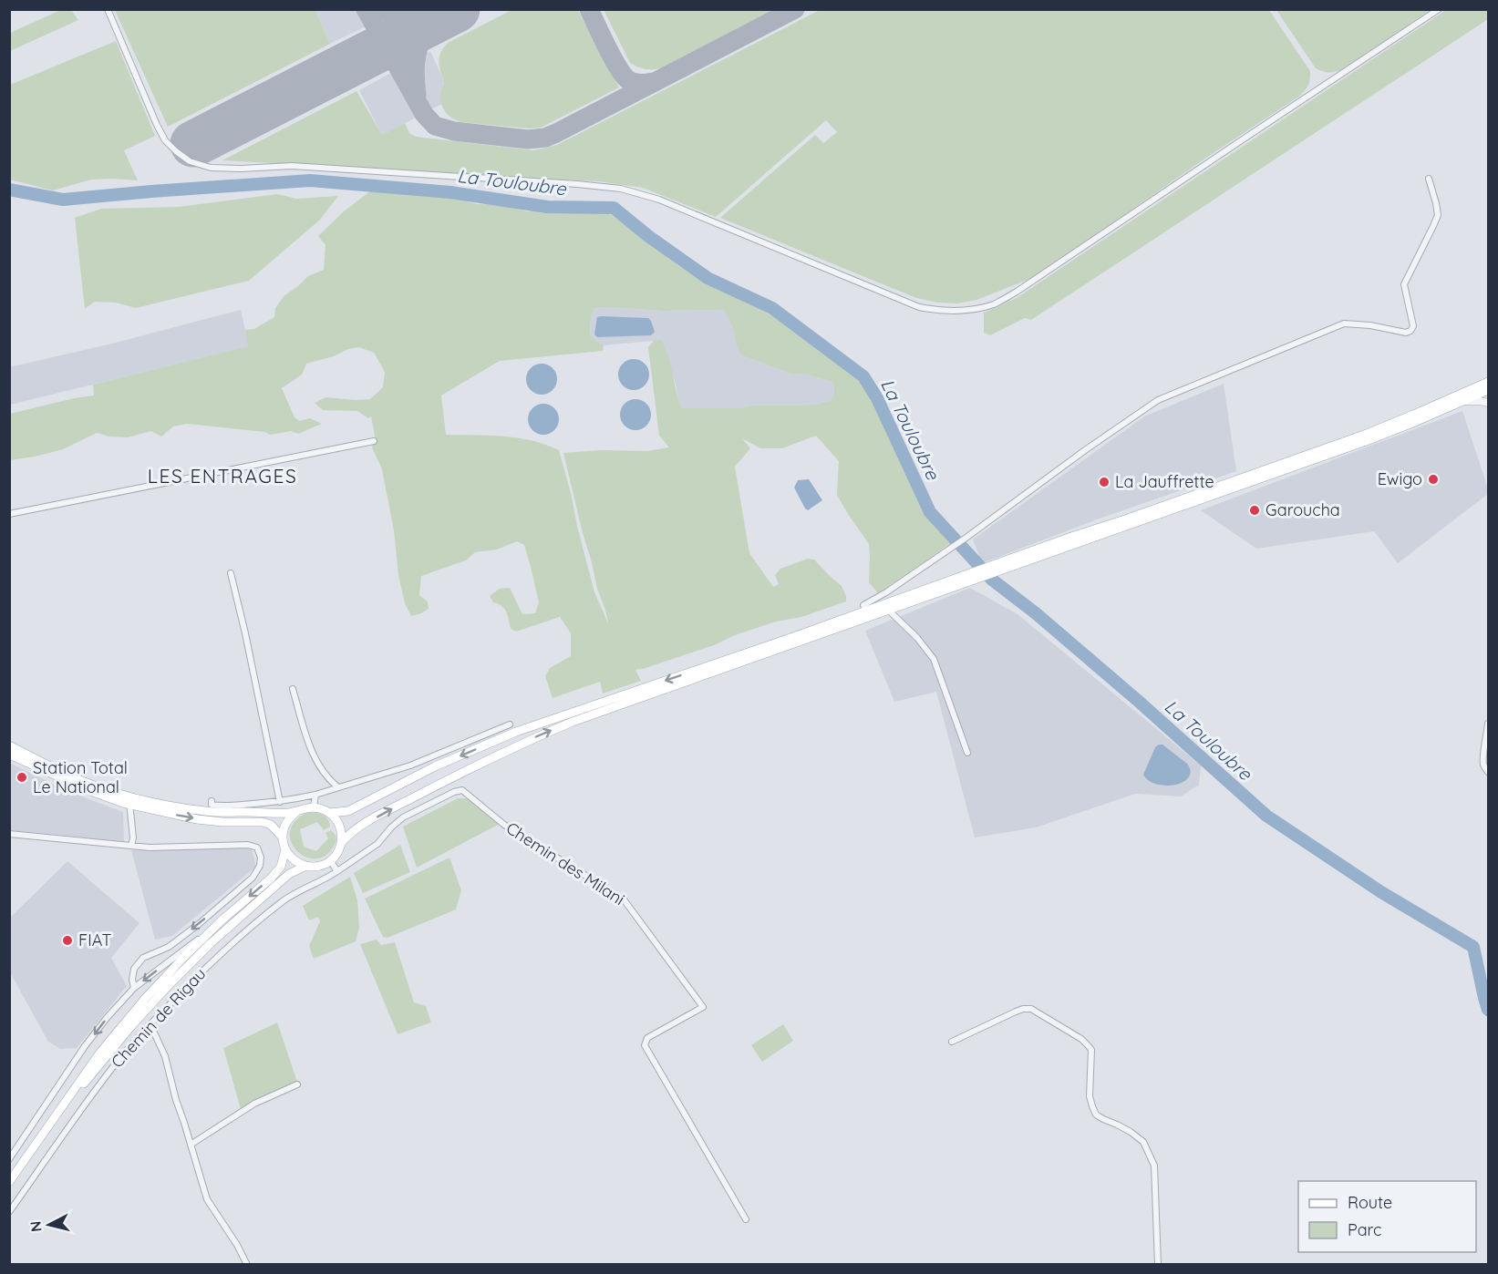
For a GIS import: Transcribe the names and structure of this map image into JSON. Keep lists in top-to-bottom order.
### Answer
{
  "streets": {
    "street": ["Chemin des Milani", "Chemin de Rigau"]
  },
  "crossings": [
    ["Chemin des Milani", "Chemin de Rigau"]
  ],
  "districts": ["LES ENTRAGES"],
  "water": ["La Touloubre"],
  "places": [
    "Ewigo",
    "La Jauffrette",
    "Garoucha",
    "Station Total Le National",
    "FIAT"
  ],
  "legend": ["Route", "Parc"],
  "north": "left"
}
